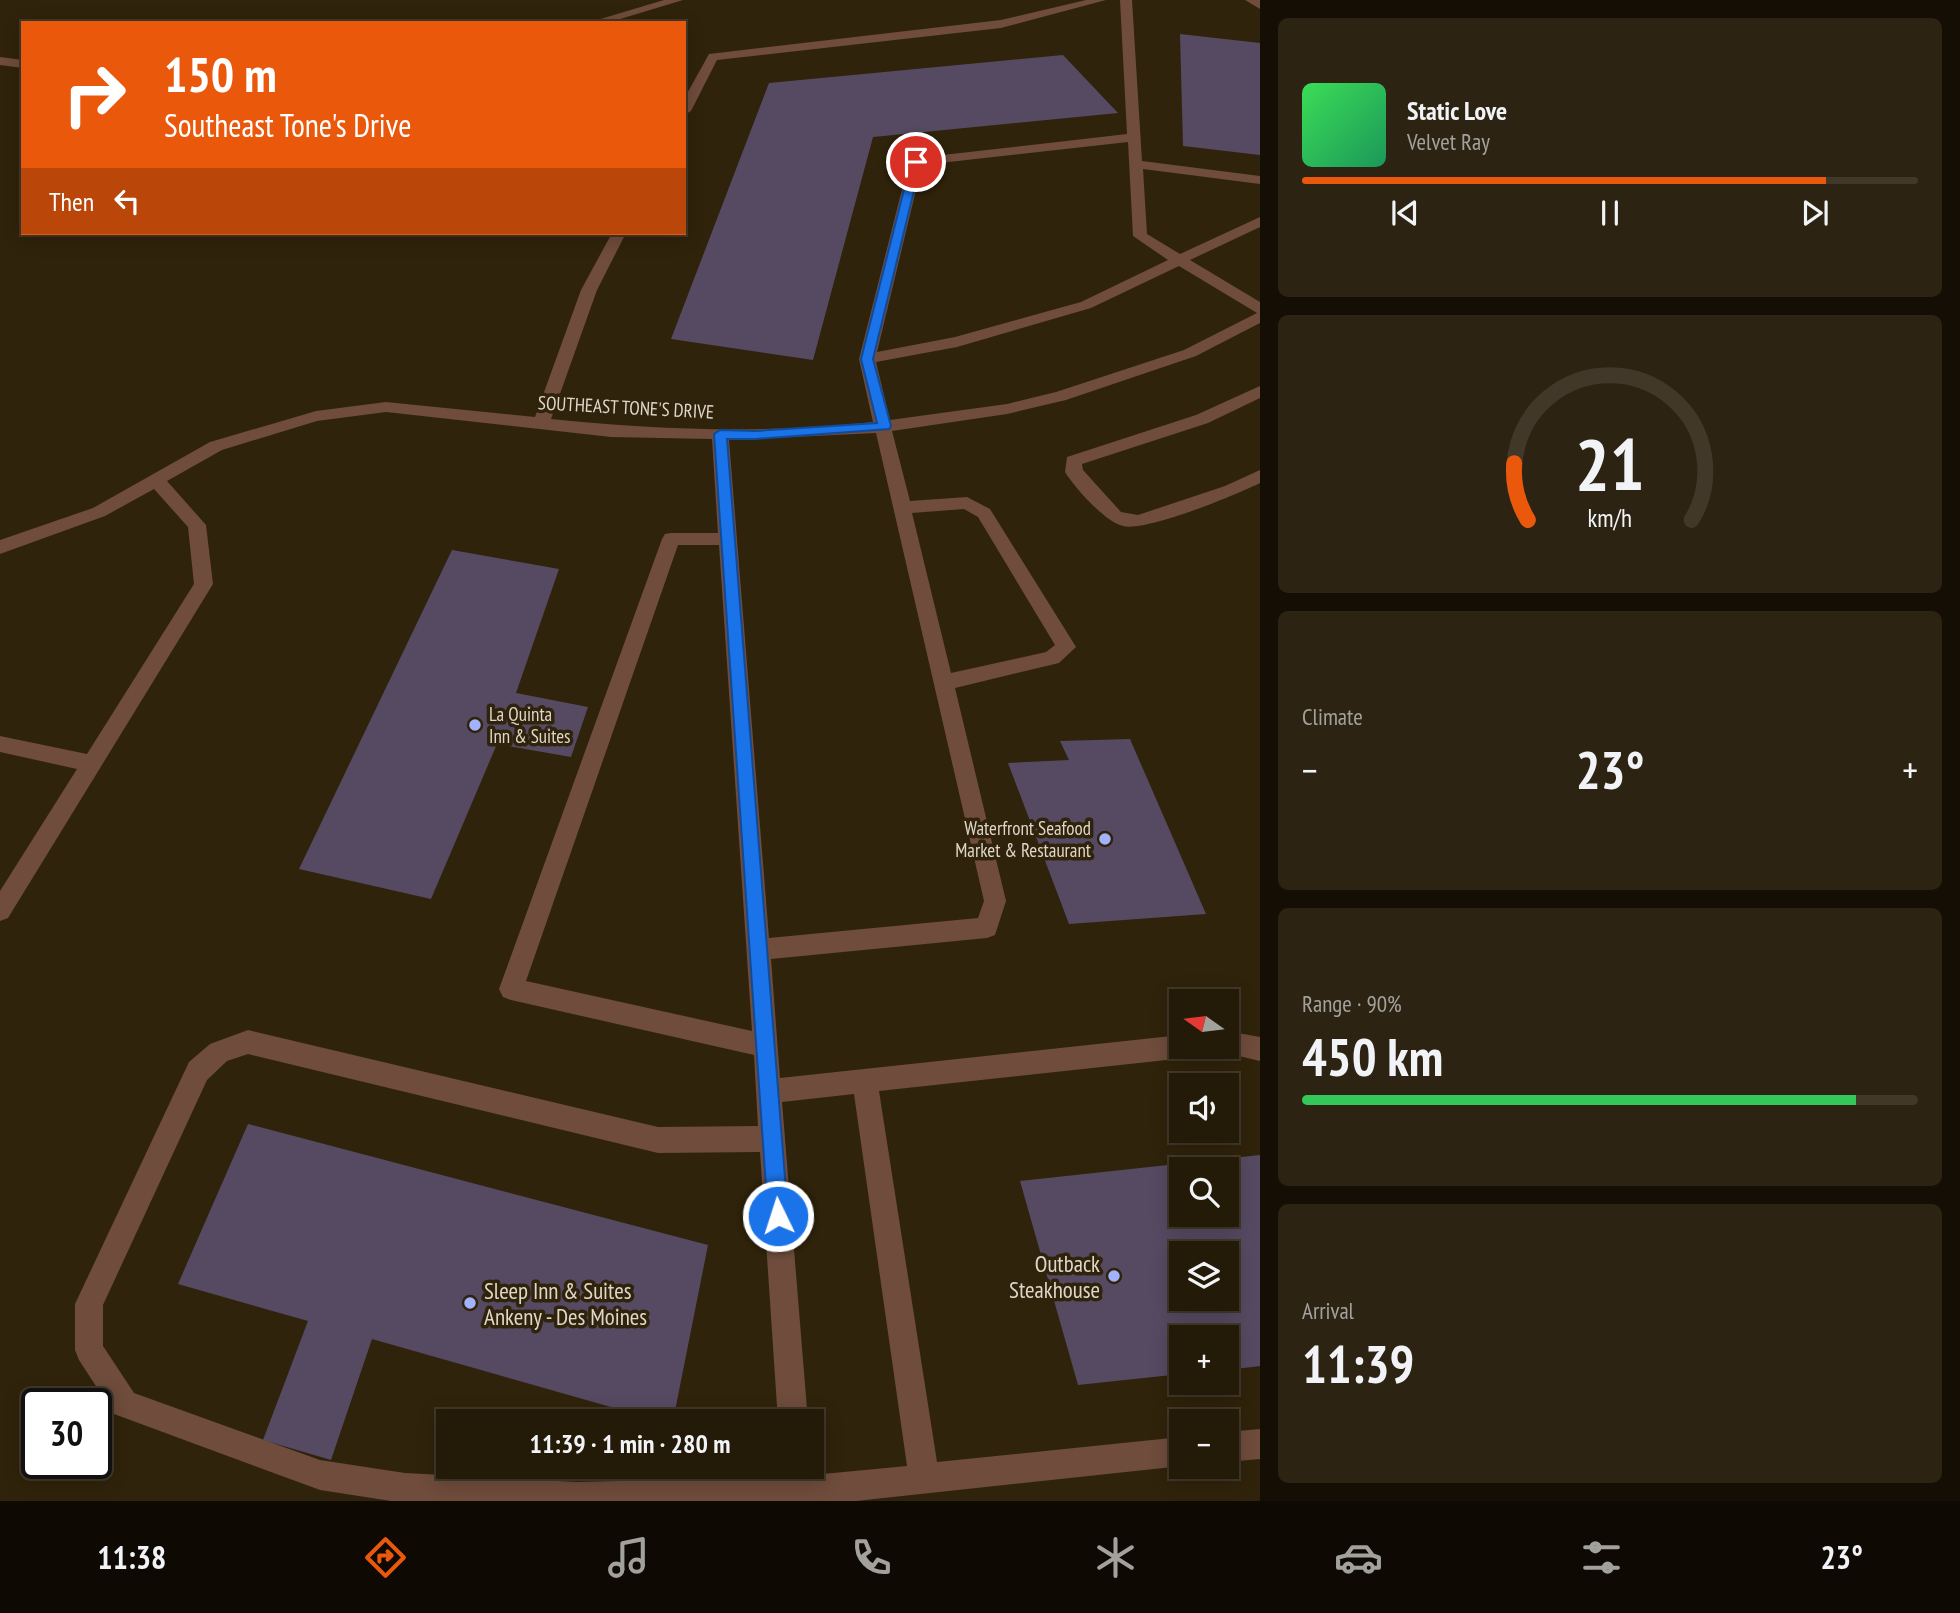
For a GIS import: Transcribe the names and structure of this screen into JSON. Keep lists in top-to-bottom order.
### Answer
{
  "streets": {
    "street": ["SOUTHEAST TONE'S DRIVE"]
  },
  "places": [
    "La Quinta Inn & Suites",
    "Waterfront Seafood Market & Restaurant",
    "Outback Steakhouse",
    "Sleep Inn & Suites Ankeny - Des Moines"
  ],
  "north": "left",
  "page": {
    "turn": ["150 m", "Southeast Tone's Drive"],
    "song": ["Static Love", "Velvet Ray"],
    "then": "Then",
    "tile": [
      "Climate",
      ["Range · 90%", "450 km"],
      ["Arrival", "11:39"]
    ],
    "heat": ["−", "23°", "+"],
    "map_buttons": ["+", "−"],
    "limit": "30",
    "trip": "11:39 · 1 min · 280 m",
    "tabs": ["11:38", "23°"],
    "gauge": ["21", "km/h"]
  }
}
